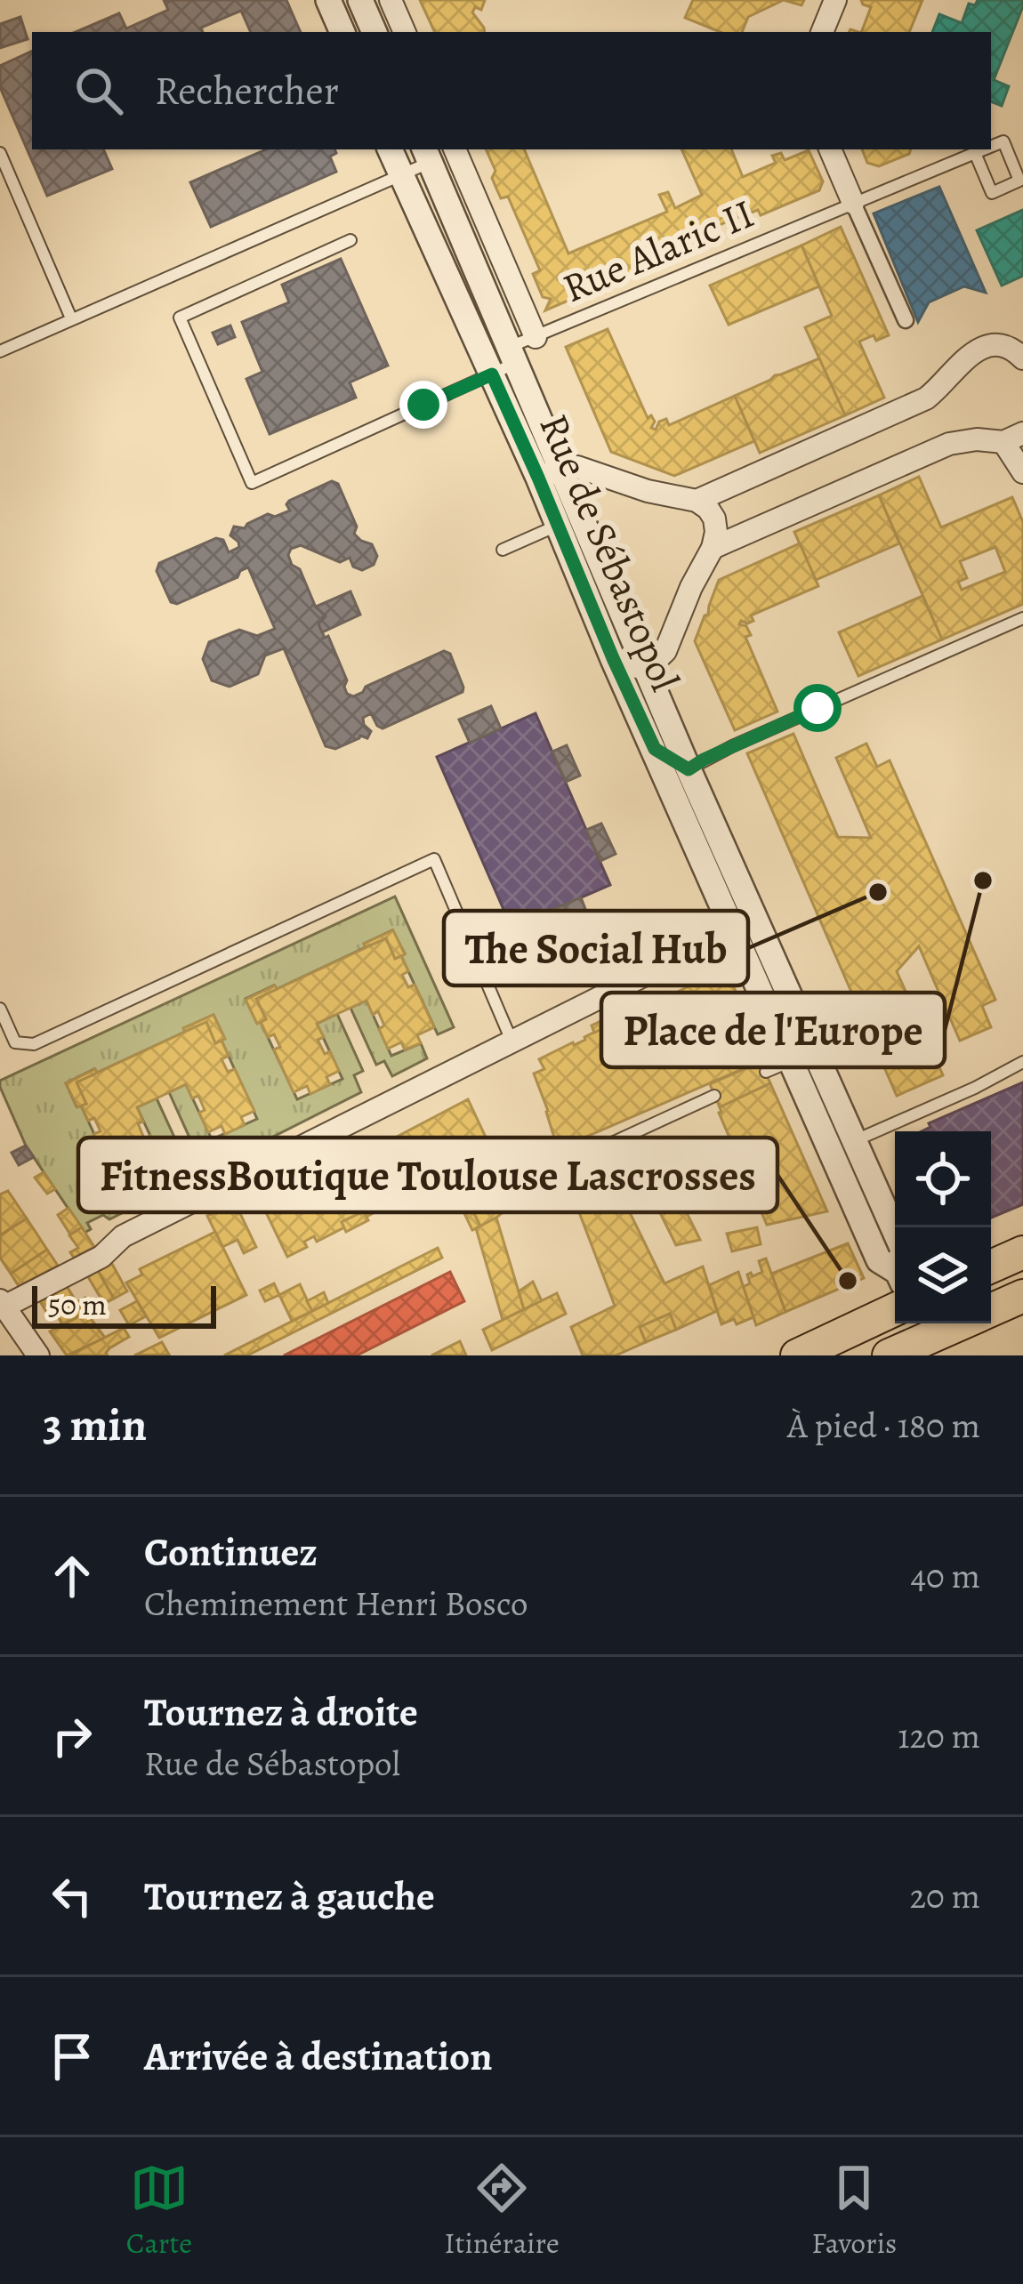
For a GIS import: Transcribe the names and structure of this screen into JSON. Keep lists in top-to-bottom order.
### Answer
{
  "streets": {
    "street": ["Rue de Sébastopol"],
    "lane": ["Rue Alaric II"]
  },
  "crossings": [
    ["Rue Alaric II", "Rue de Sébastopol"]
  ],
  "places": ["Place de l'Europe", "The Social Hub", "FitnessBoutique Toulouse Lascrosses"],
  "scale_bar": "50 m",
  "page": {
    "search": "Rechercher",
    "scale": "50 m",
    "heading": ["3 min", "À pied · 180 m"],
    "list": [
      ["Continuez", "Cheminement Henri Bosco", "40 m"],
      ["Tournez à droite", "Rue de Sébastopol", "120 m"],
      ["Tournez à gauche", "20 m"],
      "Arrivée à destination"
    ],
    "nav": ["Carte", "Itinéraire", "Favoris"]
  }
}
